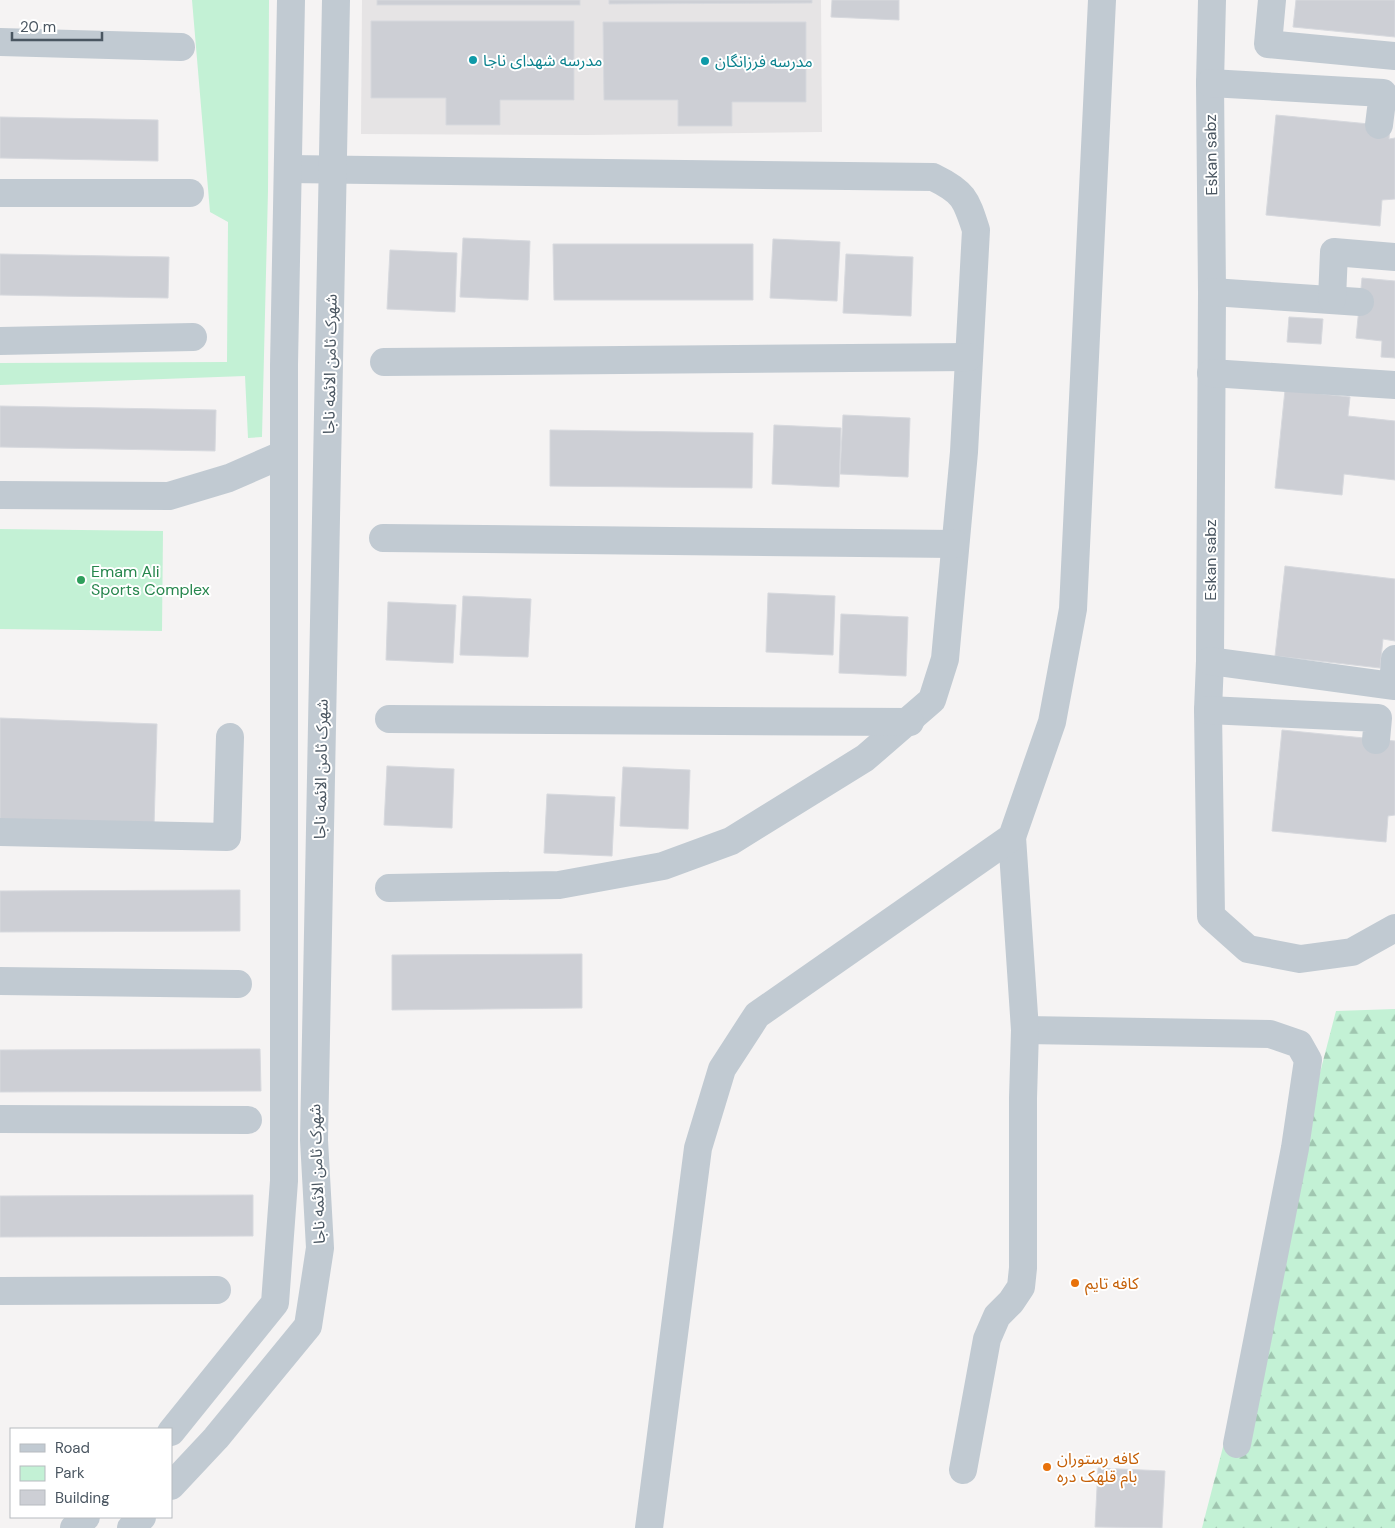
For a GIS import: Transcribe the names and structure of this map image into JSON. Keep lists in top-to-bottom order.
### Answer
{
  "streets": {
    "street": ["Eskan sabz", "شهرک ثامن الائمه ناجا"]
  },
  "places": [
    "مدرسه شهدای ناجا",
    "مدرسه فرزانگان",
    "Emam Ali Sports Complex",
    "کافه تایم",
    "کافه رستوران بام قلهک دره"
  ],
  "legend": ["Road", "Park", "Building"],
  "scale_bar": "20 m"
}
